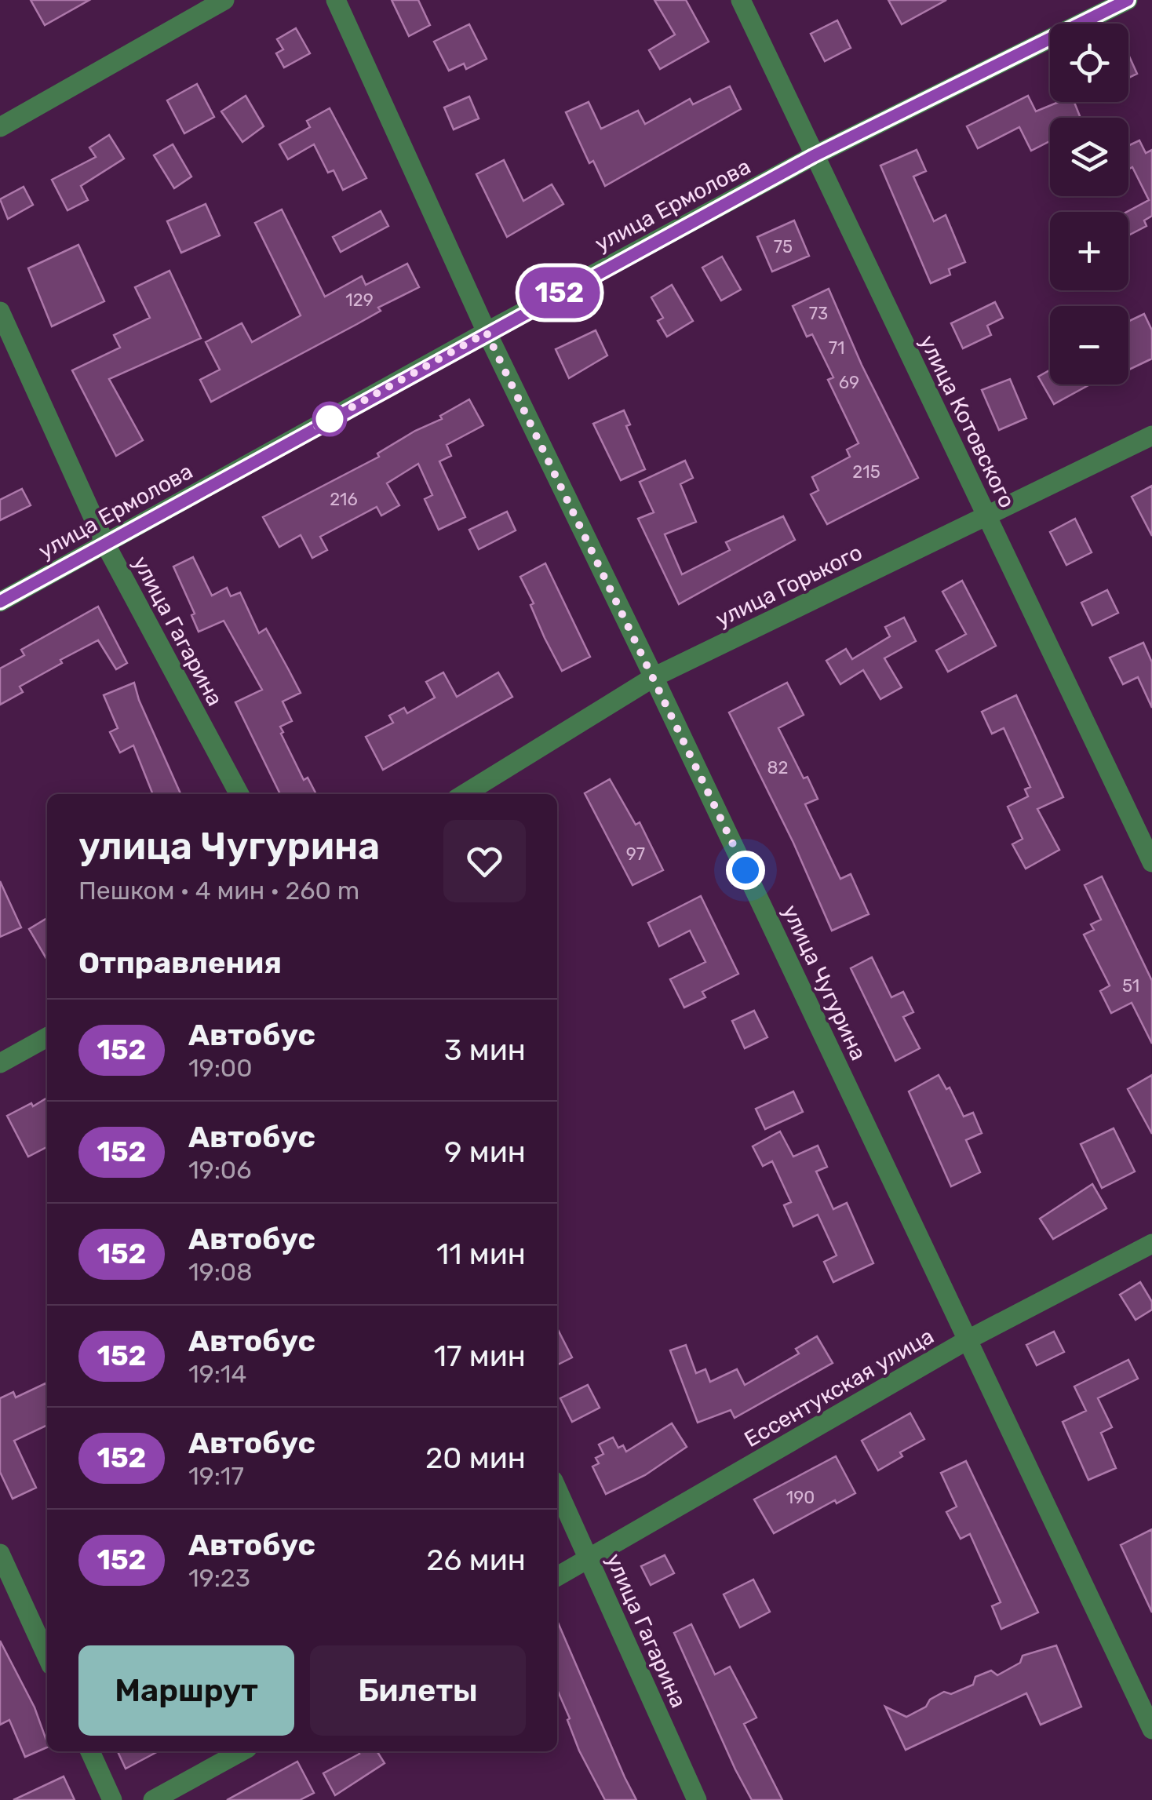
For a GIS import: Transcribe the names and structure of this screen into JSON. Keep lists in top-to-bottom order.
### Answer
{
  "streets": {
    "street": [
      "улица Ермолова",
      "улица Котовского",
      "улица Горького",
      "улица Гагарина",
      "улица Чугурина",
      "Ессентукская улица"
    ]
  },
  "crossings": [
    ["улица Ермолова", "улица Котовского"],
    ["улица Ермолова", "улица Гагарина"],
    ["улица Ермолова", "улица Чугурина"],
    ["улица Котовского", "улица Горького"],
    ["улица Горького", "улица Чугурина"],
    ["улица Гагарина", "Ессентукская улица"],
    ["улица Чугурина", "Ессентукская улица"]
  ],
  "lines": ["bus line 152"],
  "house_numbers": [
    "75",
    "129",
    "73",
    "71",
    "69",
    "215",
    "216",
    "82",
    "97",
    "51",
    "190"
  ],
  "page": {
    "on_map": "152",
    "map_buttons": ["+", "−"],
    "heading": [
      ["улица Чугурина", "Пешком · 4 мин · 260 m"],
      "Отправления"
    ],
    "list": [
      {
        "mark": "152",
        "name": "Автобус",
        "note": "19:00",
        "value": "3 мин"
      },
      {
        "mark": "152",
        "name": "Автобус",
        "note": "19:06",
        "value": "9 мин"
      },
      {
        "mark": "152",
        "name": "Автобус",
        "note": "19:08",
        "value": "11 мин"
      },
      {
        "mark": "152",
        "name": "Автобус",
        "note": "19:14",
        "value": "17 мин"
      },
      {
        "mark": "152",
        "name": "Автобус",
        "note": "19:17",
        "value": "20 мин"
      },
      {
        "mark": "152",
        "name": "Автобус",
        "note": "19:23",
        "value": "26 мин"
      }
    ],
    "buttons": ["Маршрут", "Билеты"]
  }
}
